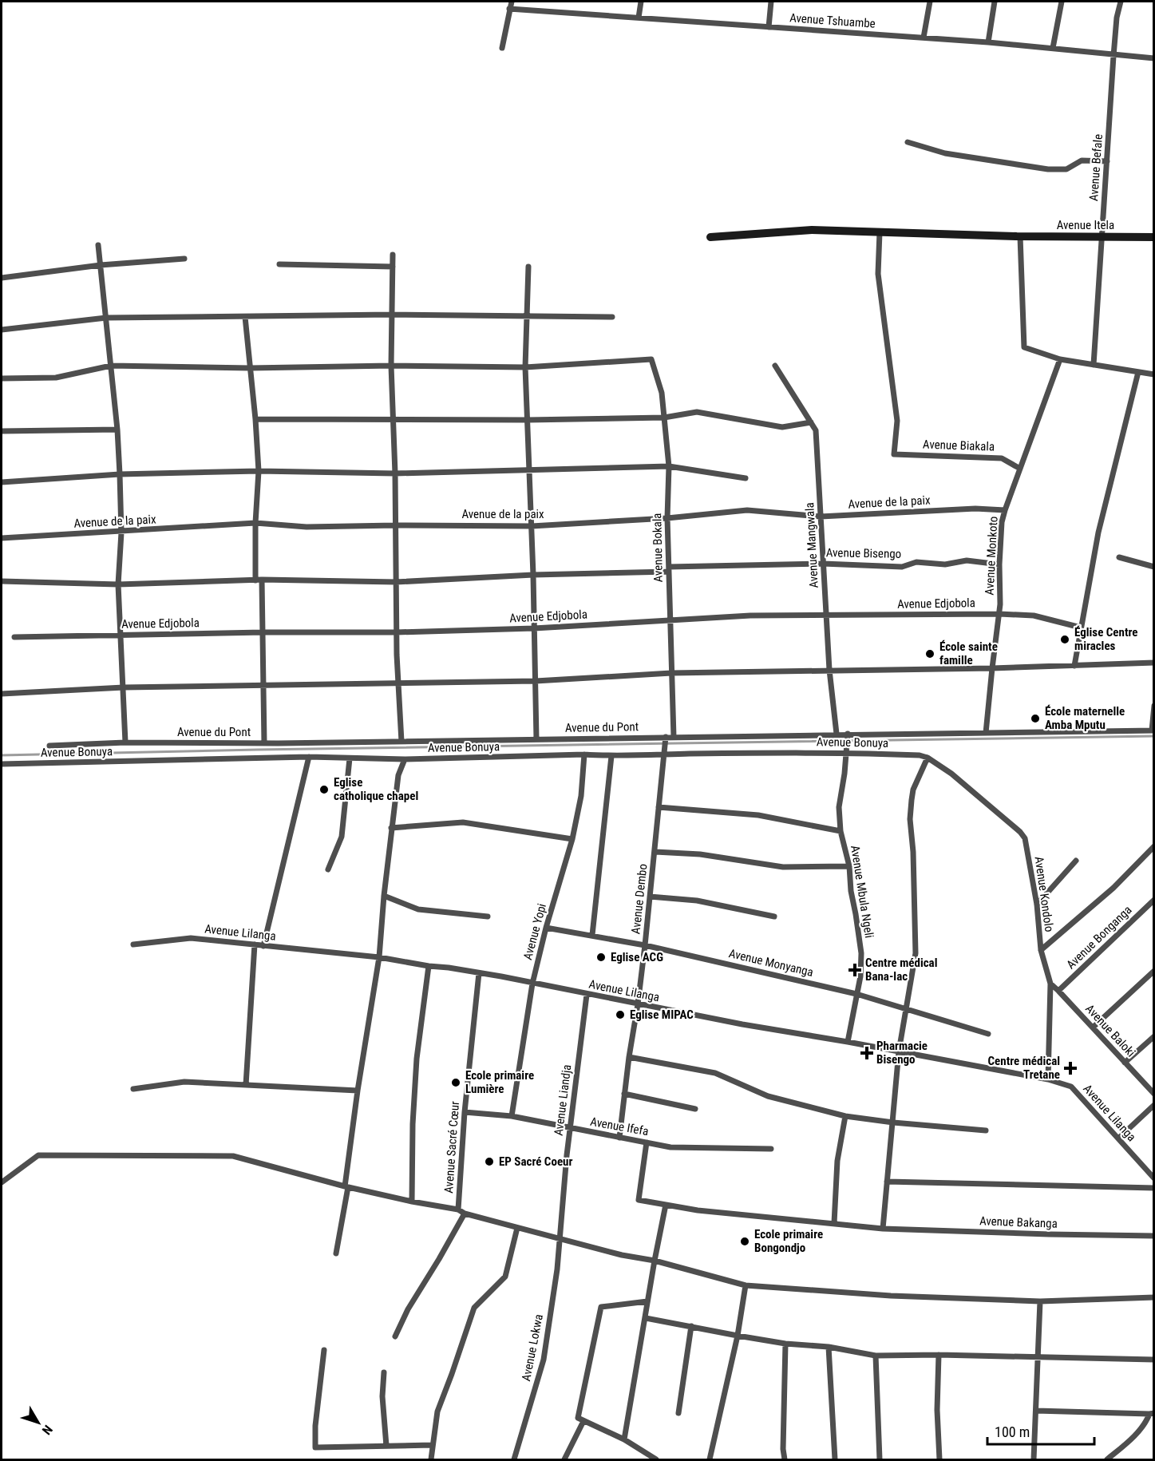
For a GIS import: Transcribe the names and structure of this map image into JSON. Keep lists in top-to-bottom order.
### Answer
{
  "streets": {
    "street": [
      "Avenue Tshuambe",
      "Avenue Befale",
      "Avenue Itela",
      "Avenue Biakala",
      "Avenue de la paix",
      "Avenue Mangwala",
      "Avenue Bokala",
      "Avenue Bisengo",
      "Avenue Monkoto",
      "Avenue Edjobola",
      "Avenue du Pont",
      "Avenue Bonuya",
      "Avenue Mbula Ngeli",
      "Avenue Kondolo",
      "Avenue Dembo",
      "Avenue Yopi",
      "Avenue Lilanga",
      "Avenue Bonganga",
      "Avenue Monyanga",
      "Avenue Baloki",
      "Avenue Liandja",
      "Avenue Ifefa",
      "Avenue Sacré Cœur",
      "Avenue Bakanga",
      "Avenue Lokwa"
    ]
  },
  "crossings": [
    ["Avenue Tshuambe", "Avenue Befale"],
    ["Avenue Befale", "Avenue Itela"],
    ["Avenue Itela", "Avenue Biakala"],
    ["Avenue Biakala", "Avenue Monkoto"],
    ["Avenue de la paix", "Avenue Mangwala"],
    ["Avenue de la paix", "Avenue Bokala"],
    ["Avenue de la paix", "Avenue Monkoto"],
    ["Avenue Mangwala", "Avenue Bisengo"],
    ["Avenue Mangwala", "Avenue Edjobola"],
    ["Avenue Mangwala", "Avenue du Pont"],
    ["Avenue Bokala", "Avenue Bisengo"],
    ["Avenue Bokala", "Avenue Edjobola"],
    ["Avenue Bokala", "Avenue du Pont"],
    ["Avenue Bisengo", "Avenue Monkoto"],
    ["Avenue Monkoto", "Avenue Edjobola"],
    ["Avenue Monkoto", "Avenue du Pont"],
    ["Avenue du Pont", "Avenue Mbula Ngeli"],
    ["Avenue du Pont", "Avenue Dembo"],
    ["Avenue Bonuya", "Avenue Mbula Ngeli"],
    ["Avenue Bonuya", "Avenue Kondolo"],
    ["Avenue Bonuya", "Avenue Dembo"],
    ["Avenue Bonuya", "Avenue Yopi"],
    ["Avenue Mbula Ngeli", "Avenue Lilanga"],
    ["Avenue Mbula Ngeli", "Avenue Monyanga"],
    ["Avenue Kondolo", "Avenue Lilanga"],
    ["Avenue Kondolo", "Avenue Baloki"],
    ["Avenue Dembo", "Avenue Lilanga"],
    ["Avenue Dembo", "Avenue Monyanga"],
    ["Avenue Dembo", "Avenue Ifefa"],
    ["Avenue Yopi", "Avenue Lilanga"],
    ["Avenue Yopi", "Avenue Monyanga"],
    ["Avenue Yopi", "Avenue Ifefa"],
    ["Avenue Lilanga", "Avenue Liandja"],
    ["Avenue Lilanga", "Avenue Sacré Cœur"],
    ["Avenue Bonganga", "Avenue Baloki"],
    ["Avenue Liandja", "Avenue Ifefa"],
    ["Avenue Liandja", "Avenue Lokwa"],
    ["Avenue Ifefa", "Avenue Sacré Cœur"],
    ["Avenue Ifefa", "Avenue Bakanga"]
  ],
  "places": {
    "other": [
      "Église Centre miracles",
      "École sainte famille",
      "École maternelle Amba Mputu",
      "Eglise catholique chapel",
      "Eglise ACG",
      "Eglise MIPAC",
      "Ecole primaire Lumière",
      "EP Sacré Coeur",
      "Ecole primaire Bongondjo"
    ],
    "health": ["Centre médical Bana-lac", "Pharmacie Bisengo", "Centre médical Tretane"]
  },
  "scale_bar": "100 m",
  "north": "bottom right"
}
